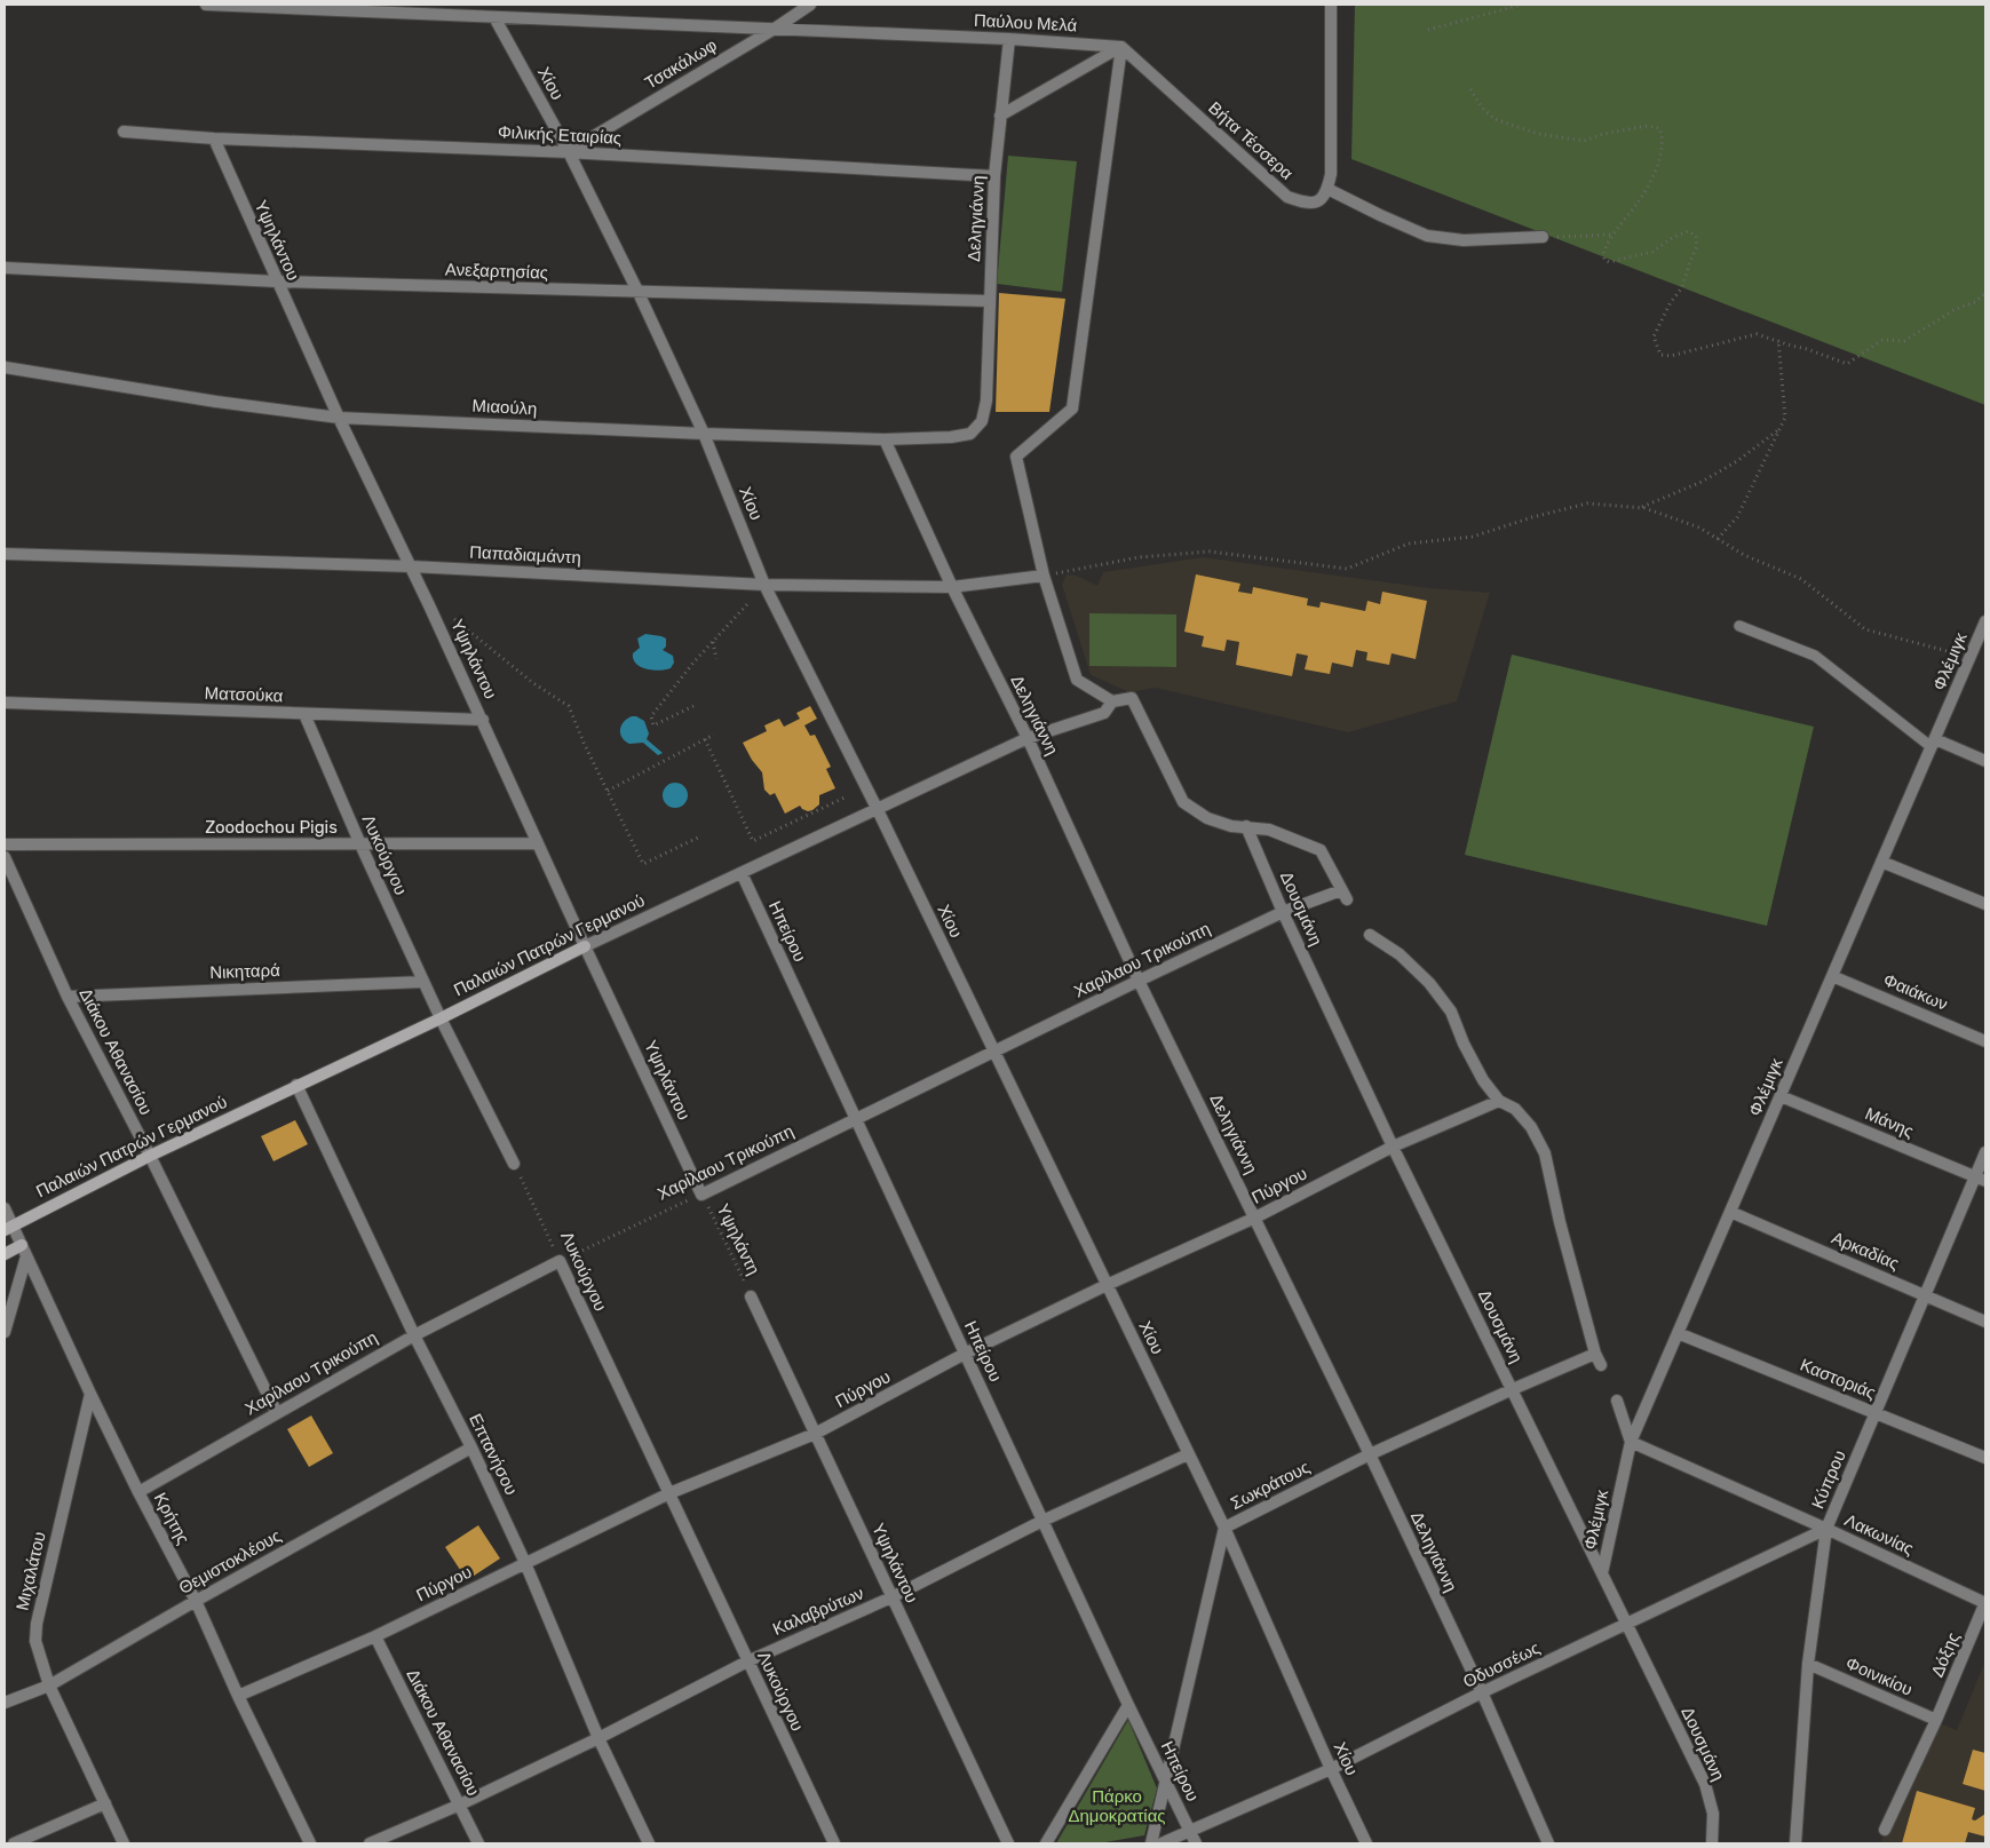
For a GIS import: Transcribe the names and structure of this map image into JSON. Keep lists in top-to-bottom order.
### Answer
{
  "streets": {
    "street": [
      "Παύλου Μελά",
      "Τσακάλωφ",
      "Χίου",
      "Φιλικής Εταιρίας",
      "Βήτα Τέσσερα",
      "Δεληγιάννη",
      "Υψηλάντου",
      "Ανεξαρτησίας",
      "Μιαούλη",
      "Παπαδιαμάντη",
      "Φλέμιγκ",
      "Ματσούκα",
      "Zoodochou Pigis",
      "Λυκούργου",
      "Δουσμάνη",
      "Ηπείρου",
      "Παλαιών Πατρών Γερμανού",
      "Χαρίλαου Τρικούπη",
      "Νικηταρά",
      "Φαιάκων",
      "Διάκου Αθανασίου",
      "Μάνης",
      "Πύργου",
      "Αρκαδίας",
      "Καστοριάς",
      "Επτανήσου",
      "Κύπρου",
      "Σωκράτους",
      "Κρήτης",
      "Λακωνίας",
      "Θεμιστοκλέους",
      "Μιχαλάτου",
      "Καλαβρύτων",
      "Δόξης",
      "Οδυσσέως",
      "Φοινικίου"
    ],
    "path": ["Υψηλάντη"]
  },
  "crossings": [
    ["Παύλου Μελά", "Τσακάλωφ"],
    ["Παύλου Μελά", "Χίου"],
    ["Παύλου Μελά", "Βήτα Τέσσερα"],
    ["Παύλου Μελά", "Δεληγιάννη"],
    ["Τσακάλωφ", "Χίου"],
    ["Τσακάλωφ", "Φιλικής Εταιρίας"],
    ["Χίου", "Φιλικής Εταιρίας"],
    ["Χίου", "Ανεξαρτησίας"],
    ["Χίου", "Μιαούλη"],
    ["Χίου", "Παπαδιαμάντη"],
    ["Χίου", "Παλαιών Πατρών Γερμανού"],
    ["Χίου", "Χαρίλαου Τρικούπη"],
    ["Χίου", "Πύργου"],
    ["Χίου", "Σωκράτους"],
    ["Χίου", "Καλαβρύτων"],
    ["Χίου", "Οδυσσέως"],
    ["Φιλικής Εταιρίας", "Δεληγιάννη"],
    ["Φιλικής Εταιρίας", "Υψηλάντου"],
    ["Δεληγιάννη", "Ανεξαρτησίας"],
    ["Δεληγιάννη", "Μιαούλη"],
    ["Δεληγιάννη", "Παπαδιαμάντη"],
    ["Δεληγιάννη", "Παλαιών Πατρών Γερμανού"],
    ["Δεληγιάννη", "Χαρίλαου Τρικούπη"],
    ["Δεληγιάννη", "Πύργου"],
    ["Δεληγιάννη", "Σωκράτους"],
    ["Δεληγιάννη", "Οδυσσέως"],
    ["Υψηλάντου", "Ανεξαρτησίας"],
    ["Υψηλάντου", "Μιαούλη"],
    ["Υψηλάντου", "Παπαδιαμάντη"],
    ["Υψηλάντου", "Ματσούκα"],
    ["Υψηλάντου", "Zoodochou Pigis"],
    ["Υψηλάντου", "Παλαιών Πατρών Γερμανού"],
    ["Υψηλάντου", "Χαρίλαου Τρικούπη"],
    ["Υψηλάντου", "Πύργου"],
    ["Υψηλάντου", "Υψηλάντη"],
    ["Υψηλάντου", "Καλαβρύτων"],
    ["Φλέμιγκ", "Δουσμάνη"],
    ["Φλέμιγκ", "Φαιάκων"],
    ["Φλέμιγκ", "Μάνης"],
    ["Φλέμιγκ", "Αρκαδίας"],
    ["Φλέμιγκ", "Καστοριάς"],
    ["Φλέμιγκ", "Λακωνίας"],
    ["Ματσούκα", "Λυκούργου"],
    ["Zoodochou Pigis", "Λυκούργου"],
    ["Λυκούργου", "Παλαιών Πατρών Γερμανού"],
    ["Λυκούργου", "Χαρίλαου Τρικούπη"],
    ["Λυκούργου", "Νικηταρά"],
    ["Λυκούργου", "Πύργου"],
    ["Λυκούργου", "Καλαβρύτων"],
    ["Δουσμάνη", "Χαρίλαου Τρικούπη"],
    ["Δουσμάνη", "Πύργου"],
    ["Δουσμάνη", "Σωκράτους"],
    ["Δουσμάνη", "Οδυσσέως"],
    ["Ηπείρου", "Παλαιών Πατρών Γερμανού"],
    ["Ηπείρου", "Χαρίλαου Τρικούπη"],
    ["Ηπείρου", "Πύργου"],
    ["Ηπείρου", "Σωκράτους"],
    ["Ηπείρου", "Καλαβρύτων"],
    ["Ηπείρου", "Οδυσσέως"],
    ["Παλαιών Πατρών Γερμανού", "Διάκου Αθανασίου"],
    ["Παλαιών Πατρών Γερμανού", "Επτανήσου"],
    ["Παλαιών Πατρών Γερμανού", "Κρήτης"],
    ["Χαρίλαου Τρικούπη", "Διάκου Αθανασίου"],
    ["Χαρίλαου Τρικούπη", "Υψηλάντη"],
    ["Χαρίλαου Τρικούπη", "Επτανήσου"],
    ["Χαρίλαου Τρικούπη", "Κρήτης"],
    ["Νικηταρά", "Διάκου Αθανασίου"],
    ["Διάκου Αθανασίου", "Πύργου"],
    ["Διάκου Αθανασίου", "Καλαβρύτων"],
    ["Μάνης", "Κύπρου"],
    ["Πύργου", "Επτανήσου"],
    ["Πύργου", "Κρήτης"],
    ["Αρκαδίας", "Κύπρου"],
    ["Καστοριάς", "Κύπρου"],
    ["Επτανήσου", "Θεμιστοκλέους"],
    ["Επτανήσου", "Καλαβρύτων"],
    ["Κύπρου", "Λακωνίας"],
    ["Κύπρου", "Οδυσσέως"],
    ["Κύπρου", "Φοινικίου"],
    ["Κρήτης", "Θεμιστοκλέους"],
    ["Κρήτης", "Μιχαλάτου"],
    ["Λακωνίας", "Δόξης"],
    ["Λακωνίας", "Οδυσσέως"],
    ["Θεμιστοκλέους", "Μιχαλάτου"],
    ["Δόξης", "Φοινικίου"]
  ],
  "parks": ["Πάρκο Δημοκρατίας"]
}
